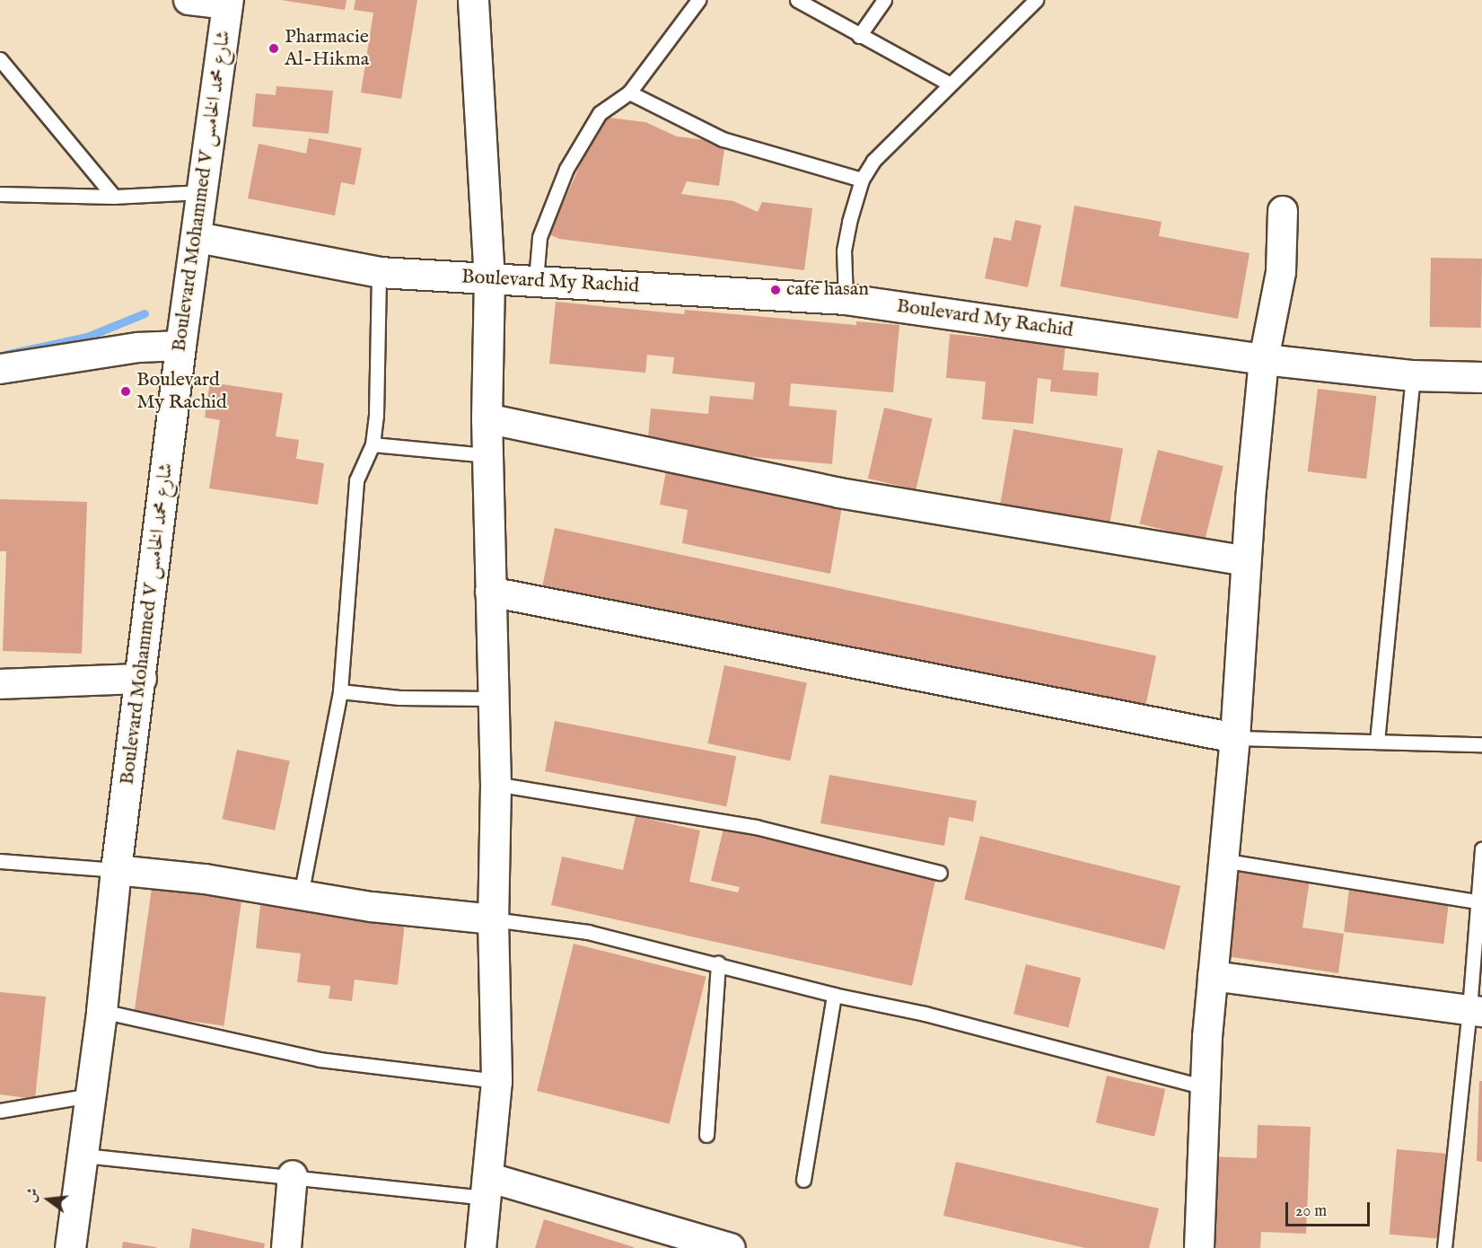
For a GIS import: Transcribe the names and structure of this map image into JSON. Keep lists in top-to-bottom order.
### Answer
{
  "streets": {
    "street": ["Boulevard Mohammed V شارع محمد الخامس", "Boulevard My Rachid"]
  },
  "crossings": [
    ["Boulevard Mohammed V شارع محمد الخامس", "Boulevard My Rachid"]
  ],
  "places": ["Pharmacie Al-Hikma", "cafe hasan", "Boulevard My Rachid"],
  "scale_bar": "20 m",
  "north": "left"
}
